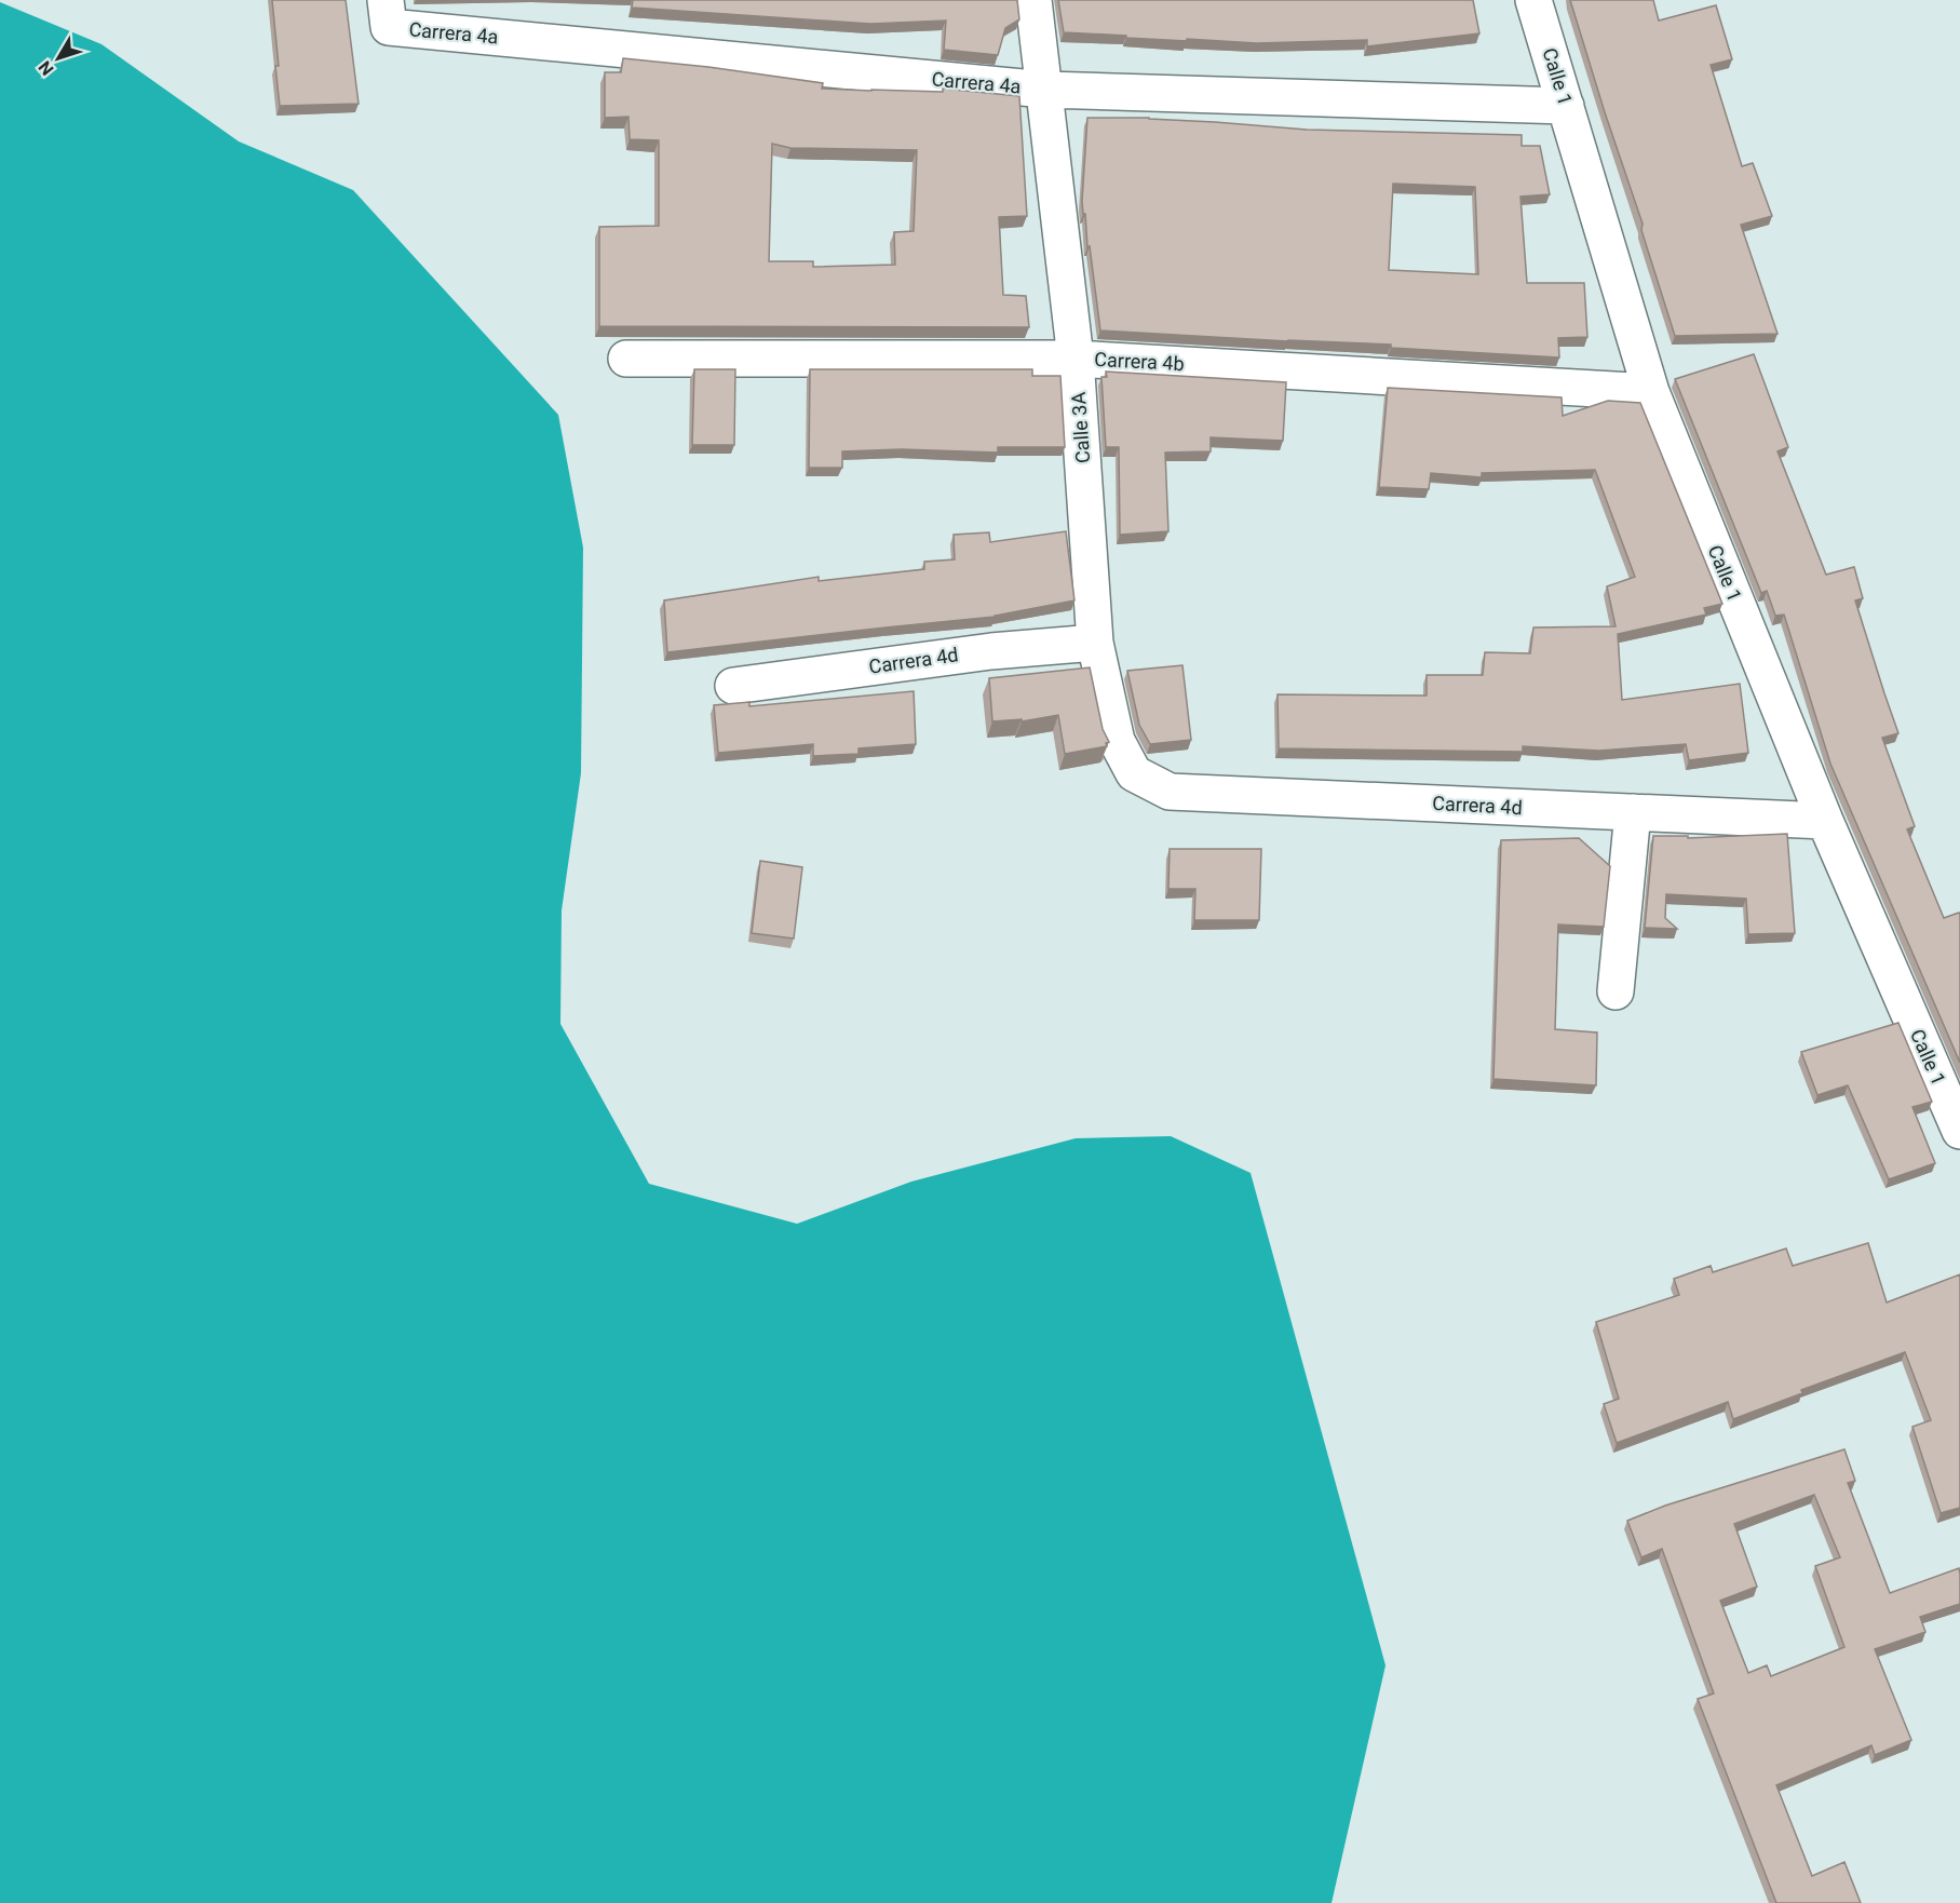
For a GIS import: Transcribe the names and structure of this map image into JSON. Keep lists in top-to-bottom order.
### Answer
{
  "streets": {
    "street": [
      "Carrera 4a",
      "Calle 1",
      "Carrera 4b",
      "Calle 3A",
      "Carrera 4d"
    ]
  },
  "crossings": [
    ["Carrera 4a", "Calle 1"],
    ["Carrera 4a", "Calle 3A"],
    ["Calle 1", "Carrera 4b"],
    ["Calle 1", "Carrera 4d"],
    ["Carrera 4b", "Calle 3A"],
    ["Calle 3A", "Carrera 4d"]
  ],
  "north": "bottom left"
}
